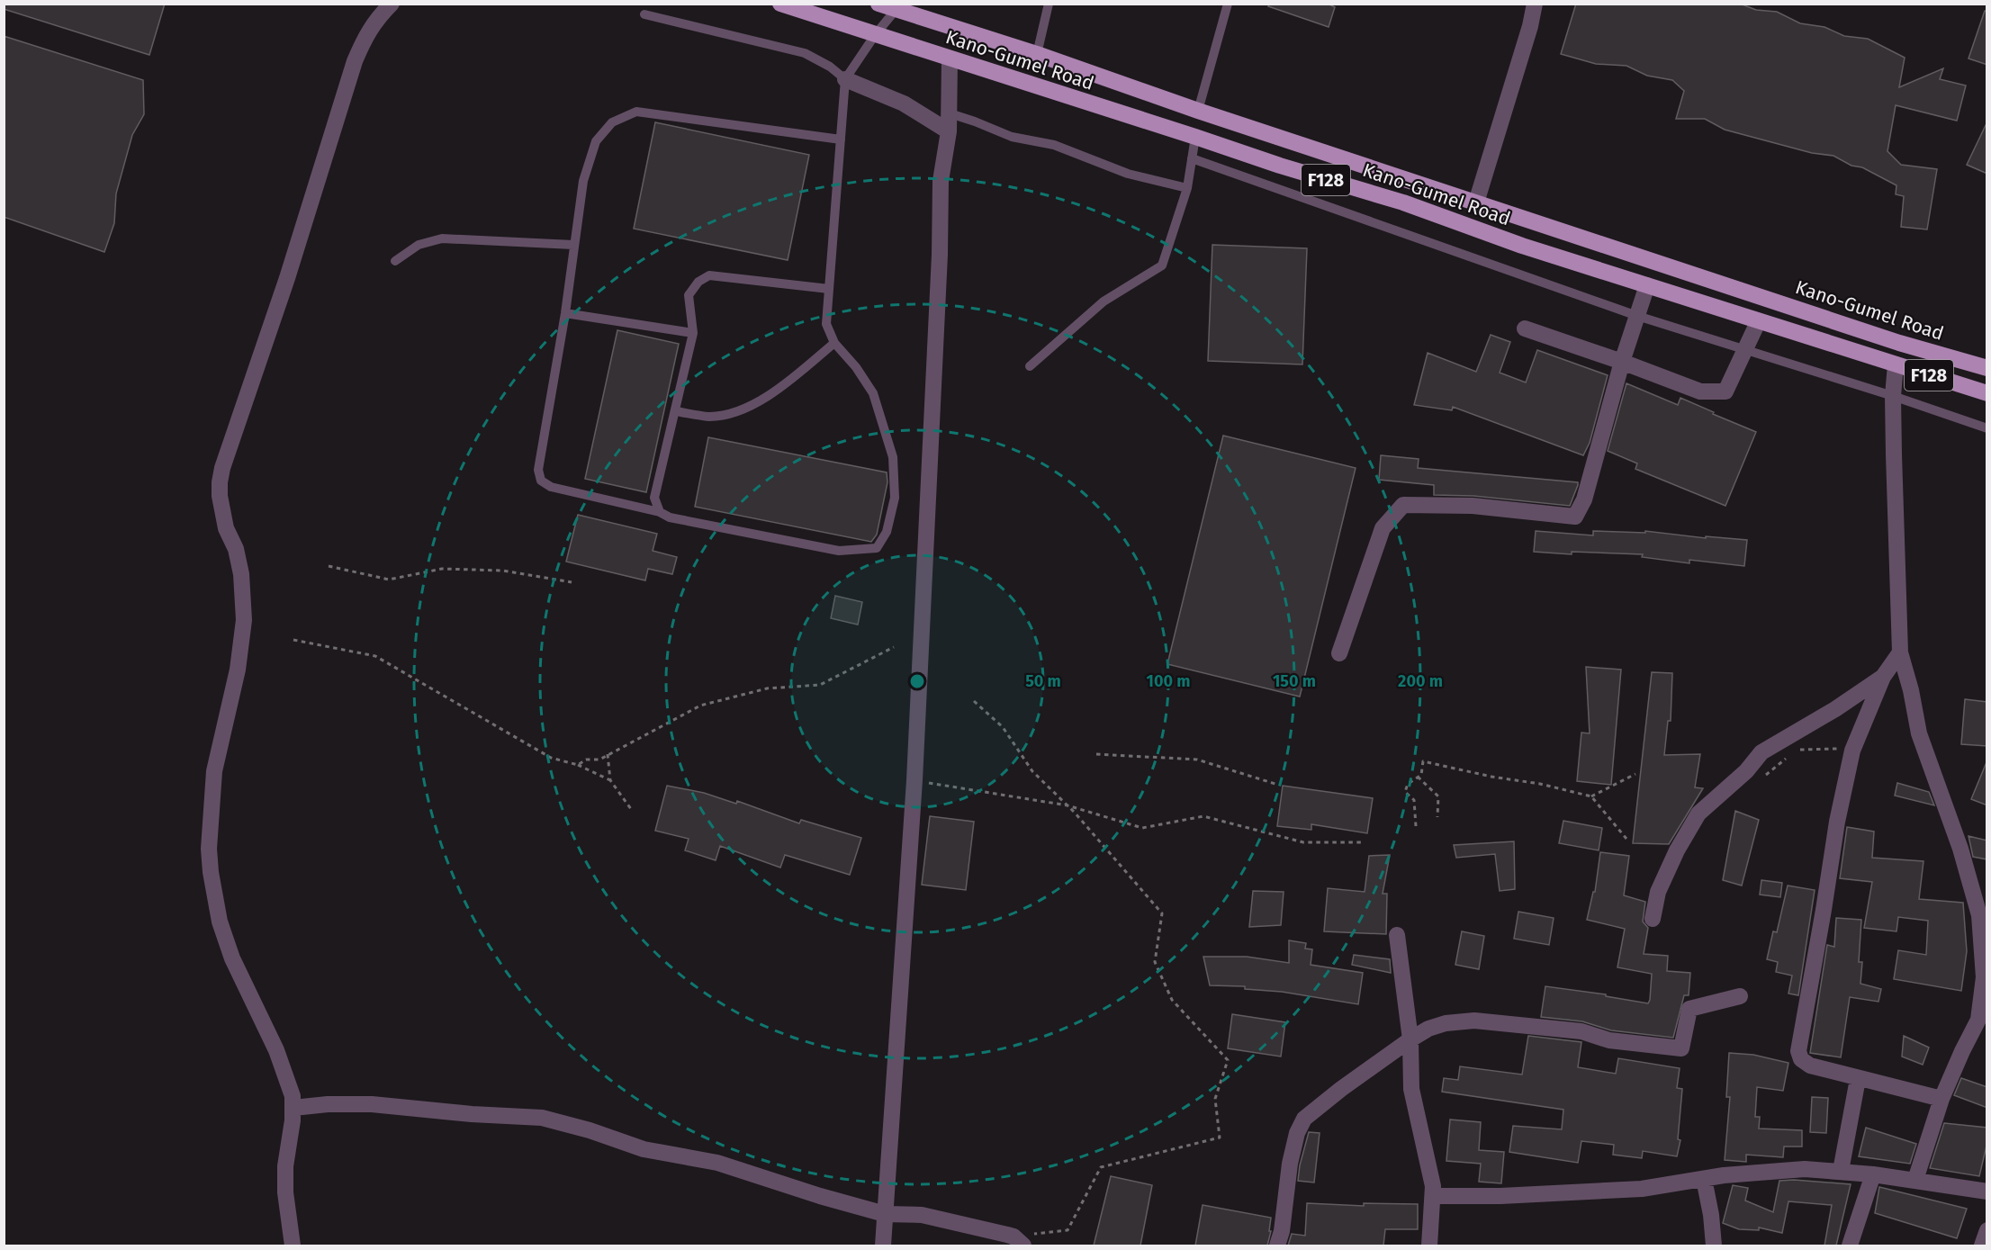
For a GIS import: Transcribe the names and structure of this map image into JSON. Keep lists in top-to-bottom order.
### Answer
{
  "streets": {
    "main road": ["Kano-Gumel Road", "F128"]
  },
  "rings": [
    "50 m",
    "100 m",
    "150 m",
    "200 m"
  ]
}
